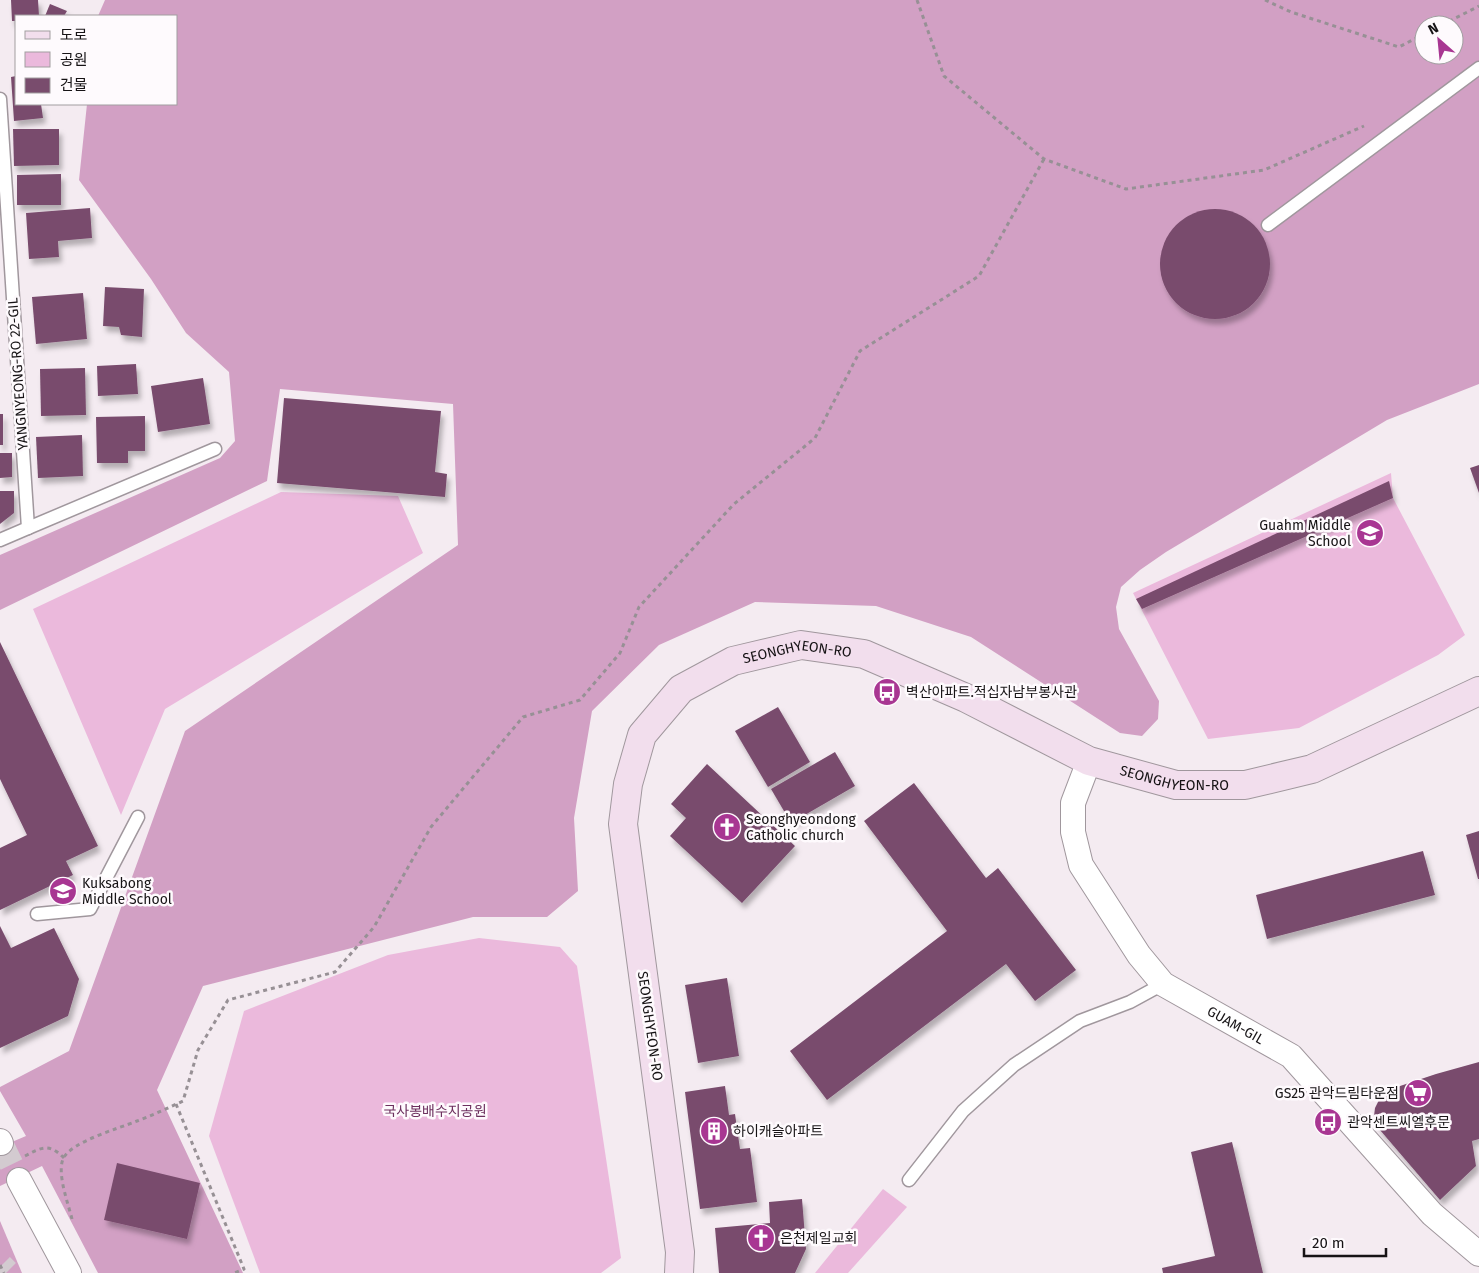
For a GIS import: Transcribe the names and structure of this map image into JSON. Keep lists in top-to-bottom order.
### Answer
{
  "streets": {
    "street": ["SEONGHYEON-RO", "GUAM-GIL"],
    "lane": ["YANGNYEONG-RO 22-GIL"]
  },
  "crossings": [
    ["SEONGHYEON-RO", "GUAM-GIL"]
  ],
  "parks": ["국사봉배수지공원"],
  "places": {
    "school or university": ["Guahm Middle School", "Kuksabong Middle School"],
    "bus stop": ["벽산아파트.적십자남부봉사관", "관악센트씨엘후문"],
    "church": ["Seonghyeondong Catholic church", "은천제일교회"],
    "supermarket": ["GS25 관악드림타운점"],
    "building": ["하이캐슬아파트"]
  },
  "legend": ["도로", "공원", "건물"],
  "scale_bar": "20 m",
  "north": "top left"
}
